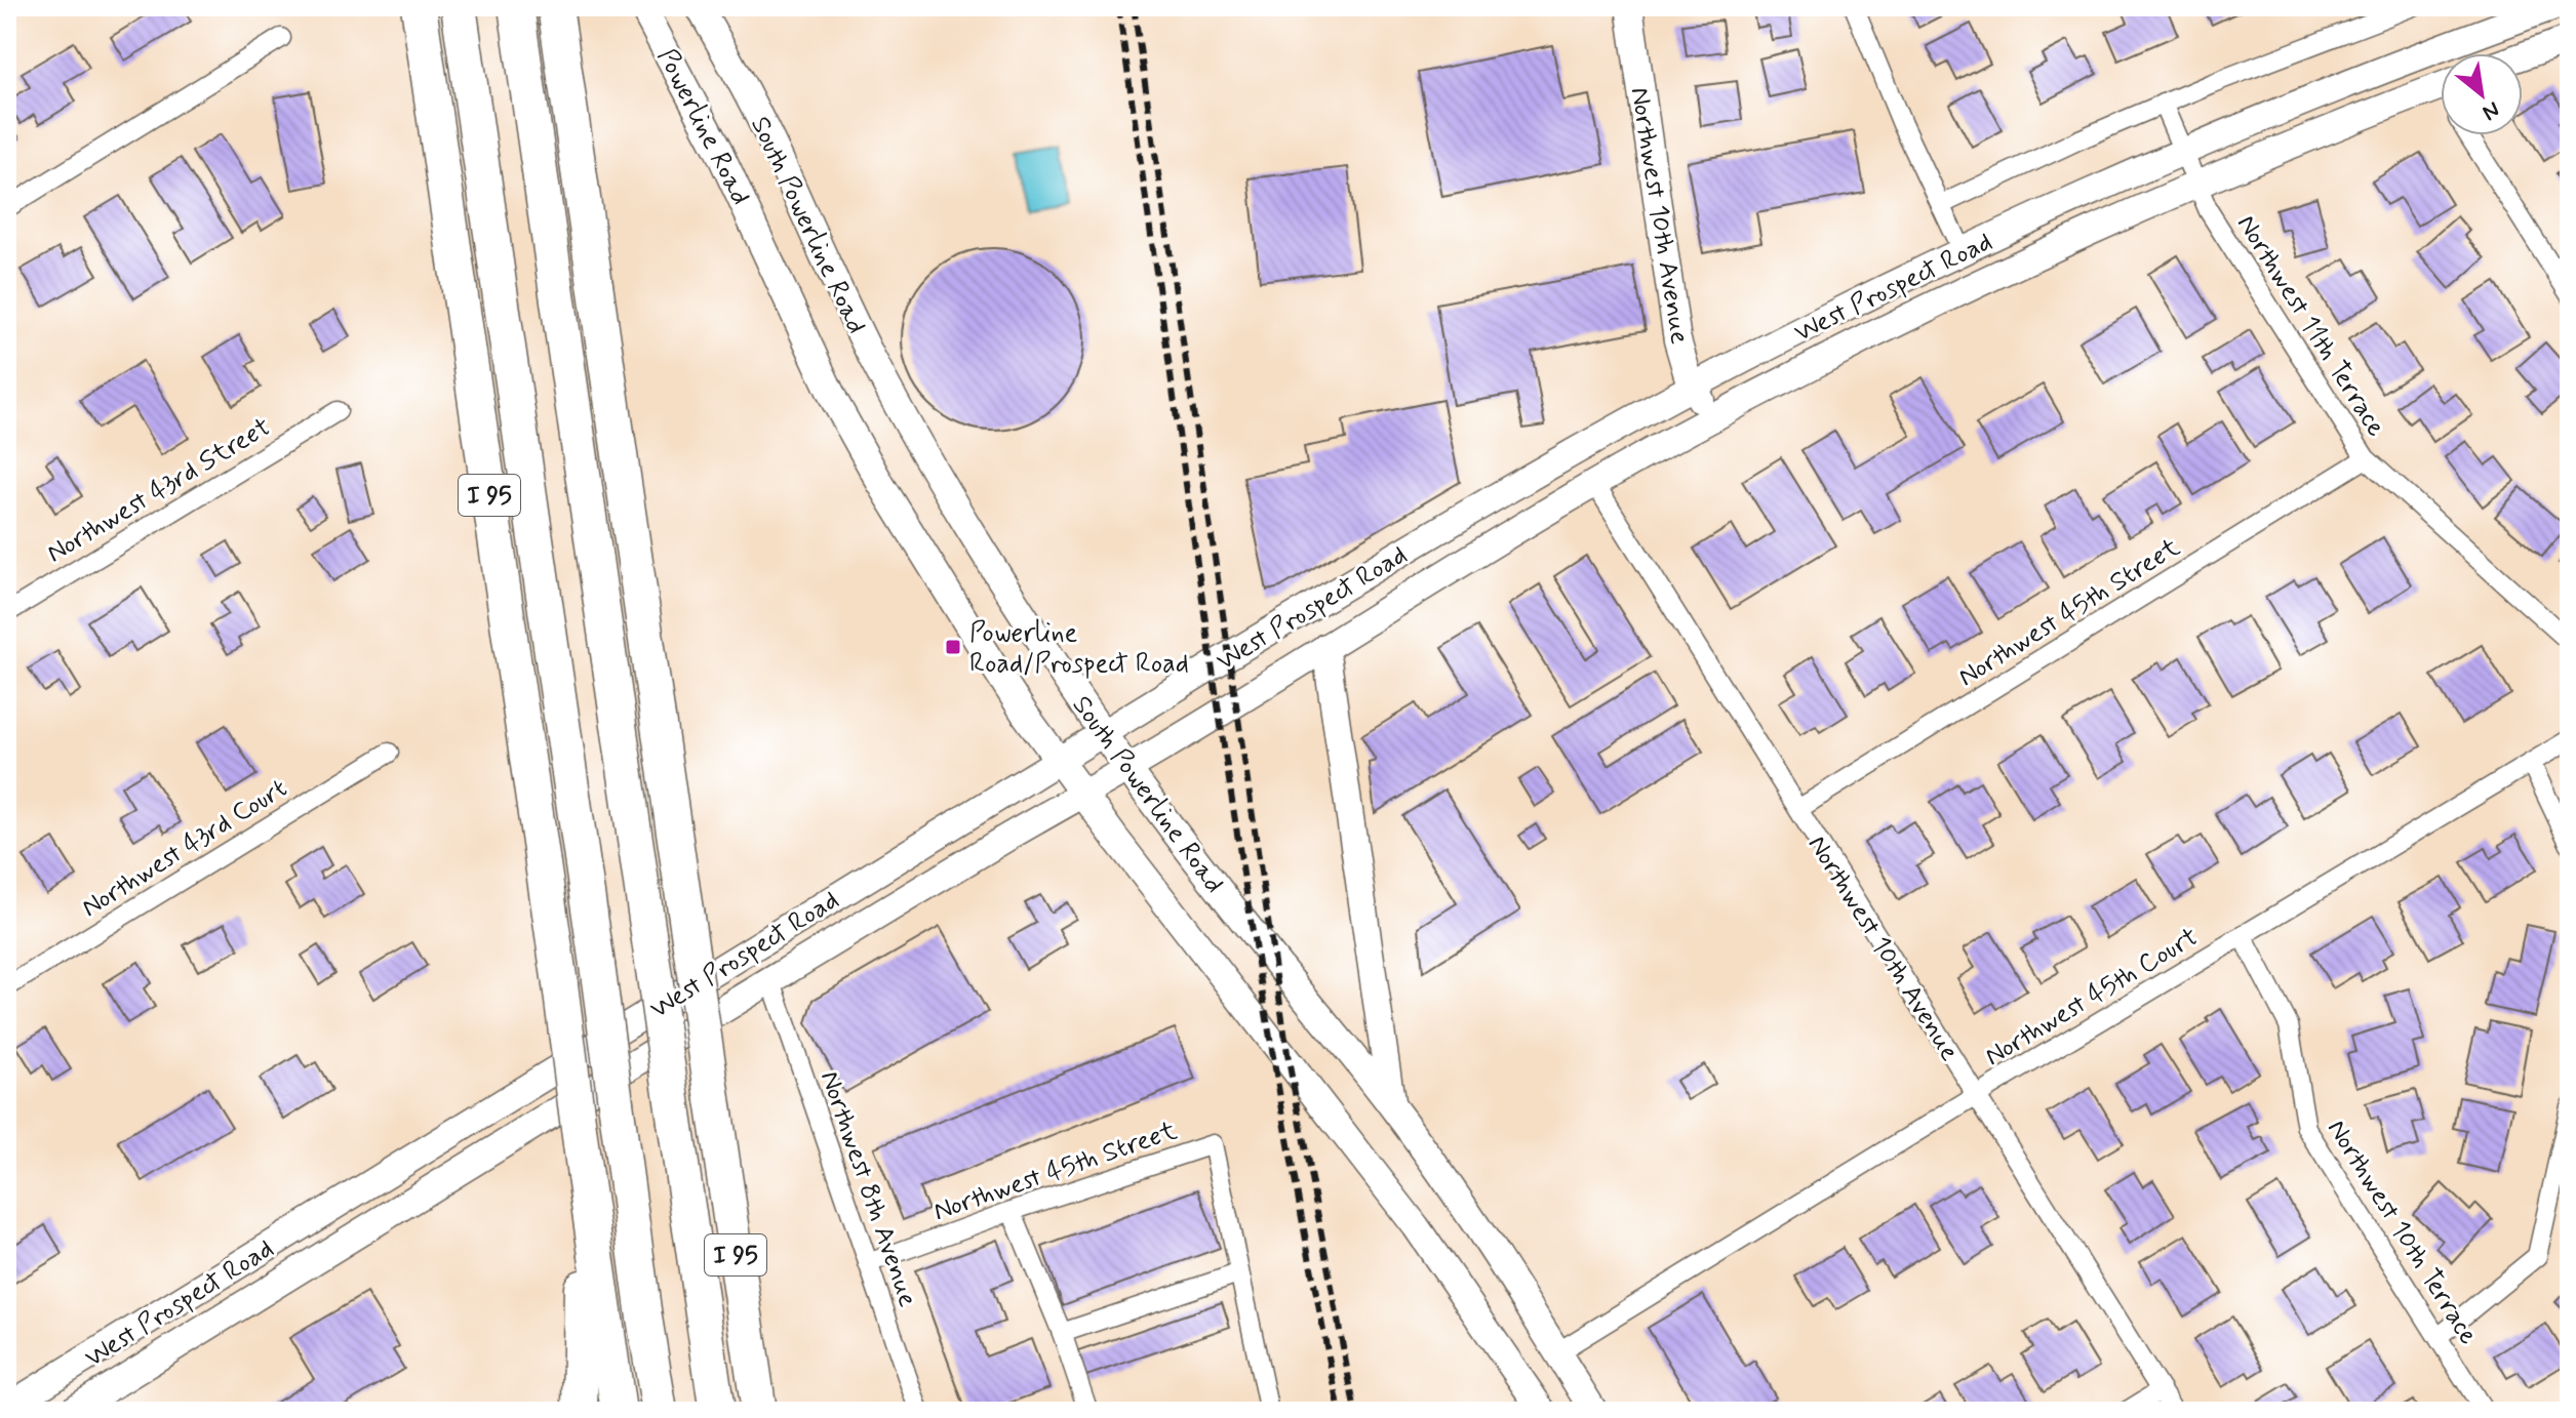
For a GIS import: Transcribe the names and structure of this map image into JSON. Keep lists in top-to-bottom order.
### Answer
{
  "streets": {
    "highway": ["I 95"],
    "main road": [
      "Powerline Road",
      "Northwest 10th Avenue",
      "South Powerline Road",
      "West Prospect Road"
    ],
    "street": [
      "Northwest 11th Terrace",
      "Northwest 43rd Street",
      "Northwest 45th Street",
      "Northwest 43rd Court",
      "Northwest 45th Court",
      "Northwest 8th Avenue",
      "Northwest 10th Terrace"
    ]
  },
  "crossings": [
    ["Powerline Road", "South Powerline Road"],
    ["Northwest 10th Avenue", "West Prospect Road"],
    ["Northwest 10th Avenue", "Northwest 45th Street"],
    ["Northwest 10th Avenue", "Northwest 45th Court"],
    ["South Powerline Road", "West Prospect Road"],
    ["South Powerline Road", "Northwest 45th Court"],
    ["West Prospect Road", "Northwest 11th Terrace"],
    ["West Prospect Road", "Northwest 8th Avenue"],
    ["Northwest 11th Terrace", "Northwest 45th Street"],
    ["Northwest 45th Street", "Northwest 8th Avenue"],
    ["Northwest 45th Court", "Northwest 10th Terrace"]
  ],
  "places": {
    "transit": ["Powerline Road/Prospect Road"]
  },
  "north": "bottom right"
}
